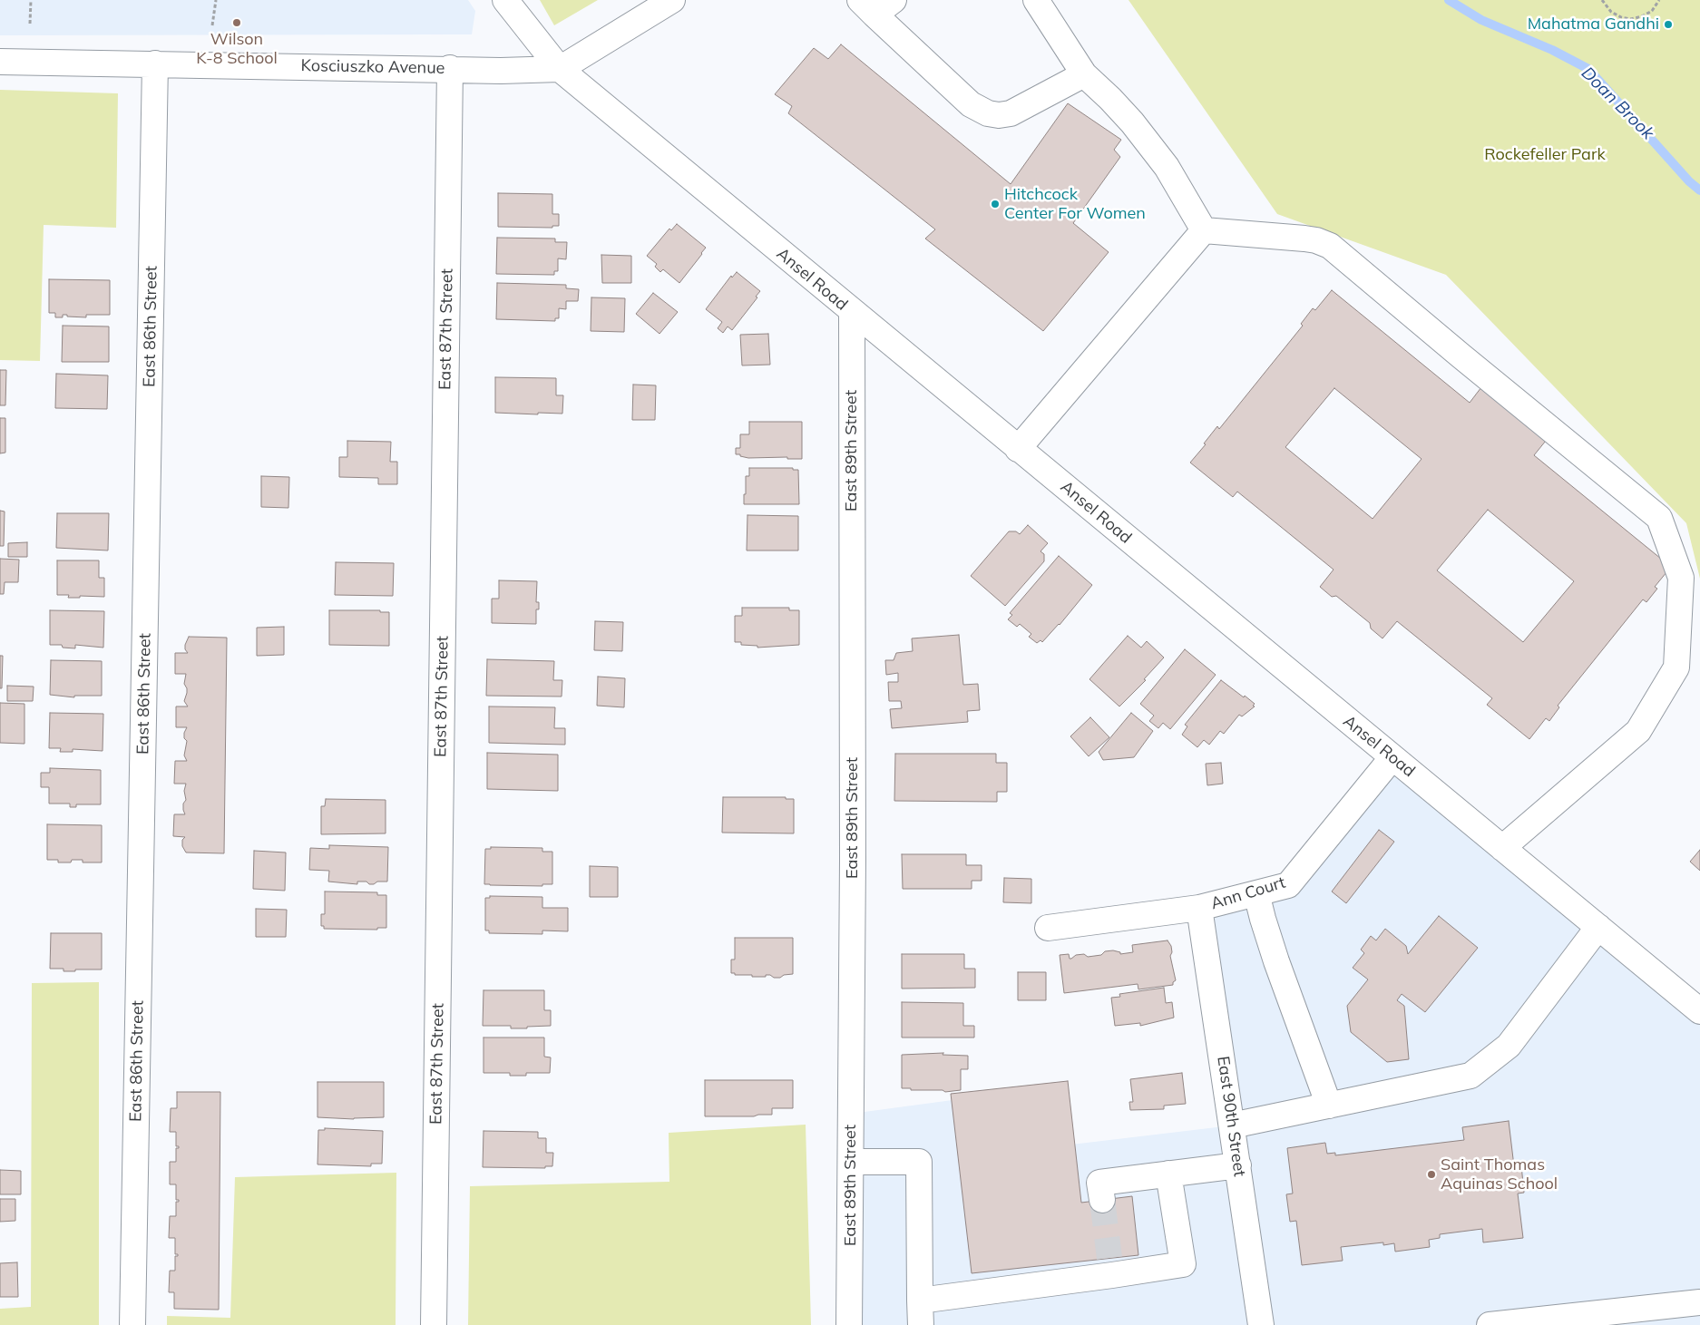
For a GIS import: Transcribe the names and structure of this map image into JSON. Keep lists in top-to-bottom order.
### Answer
{
  "streets": {
    "street": [
      "Kosciuszko Avenue",
      "Ansel Road",
      "East 86th Street",
      "East 87th Street",
      "East 89th Street",
      "Ann Court",
      "East 90th Street"
    ]
  },
  "crossings": [
    ["Kosciuszko Avenue", "Ansel Road"],
    ["Kosciuszko Avenue", "East 86th Street"],
    ["Kosciuszko Avenue", "East 87th Street"],
    ["Ansel Road", "East 89th Street"],
    ["Ansel Road", "Ann Court"],
    ["Ann Court", "East 90th Street"]
  ],
  "water": ["Doan Brook"],
  "parks": ["Rockefeller Park"],
  "places": [
    "Wilson K-8 School",
    "Mahatma Gandhi",
    "Hitchcock Center For Women",
    "Saint Thomas Aquinas School"
  ]
}
